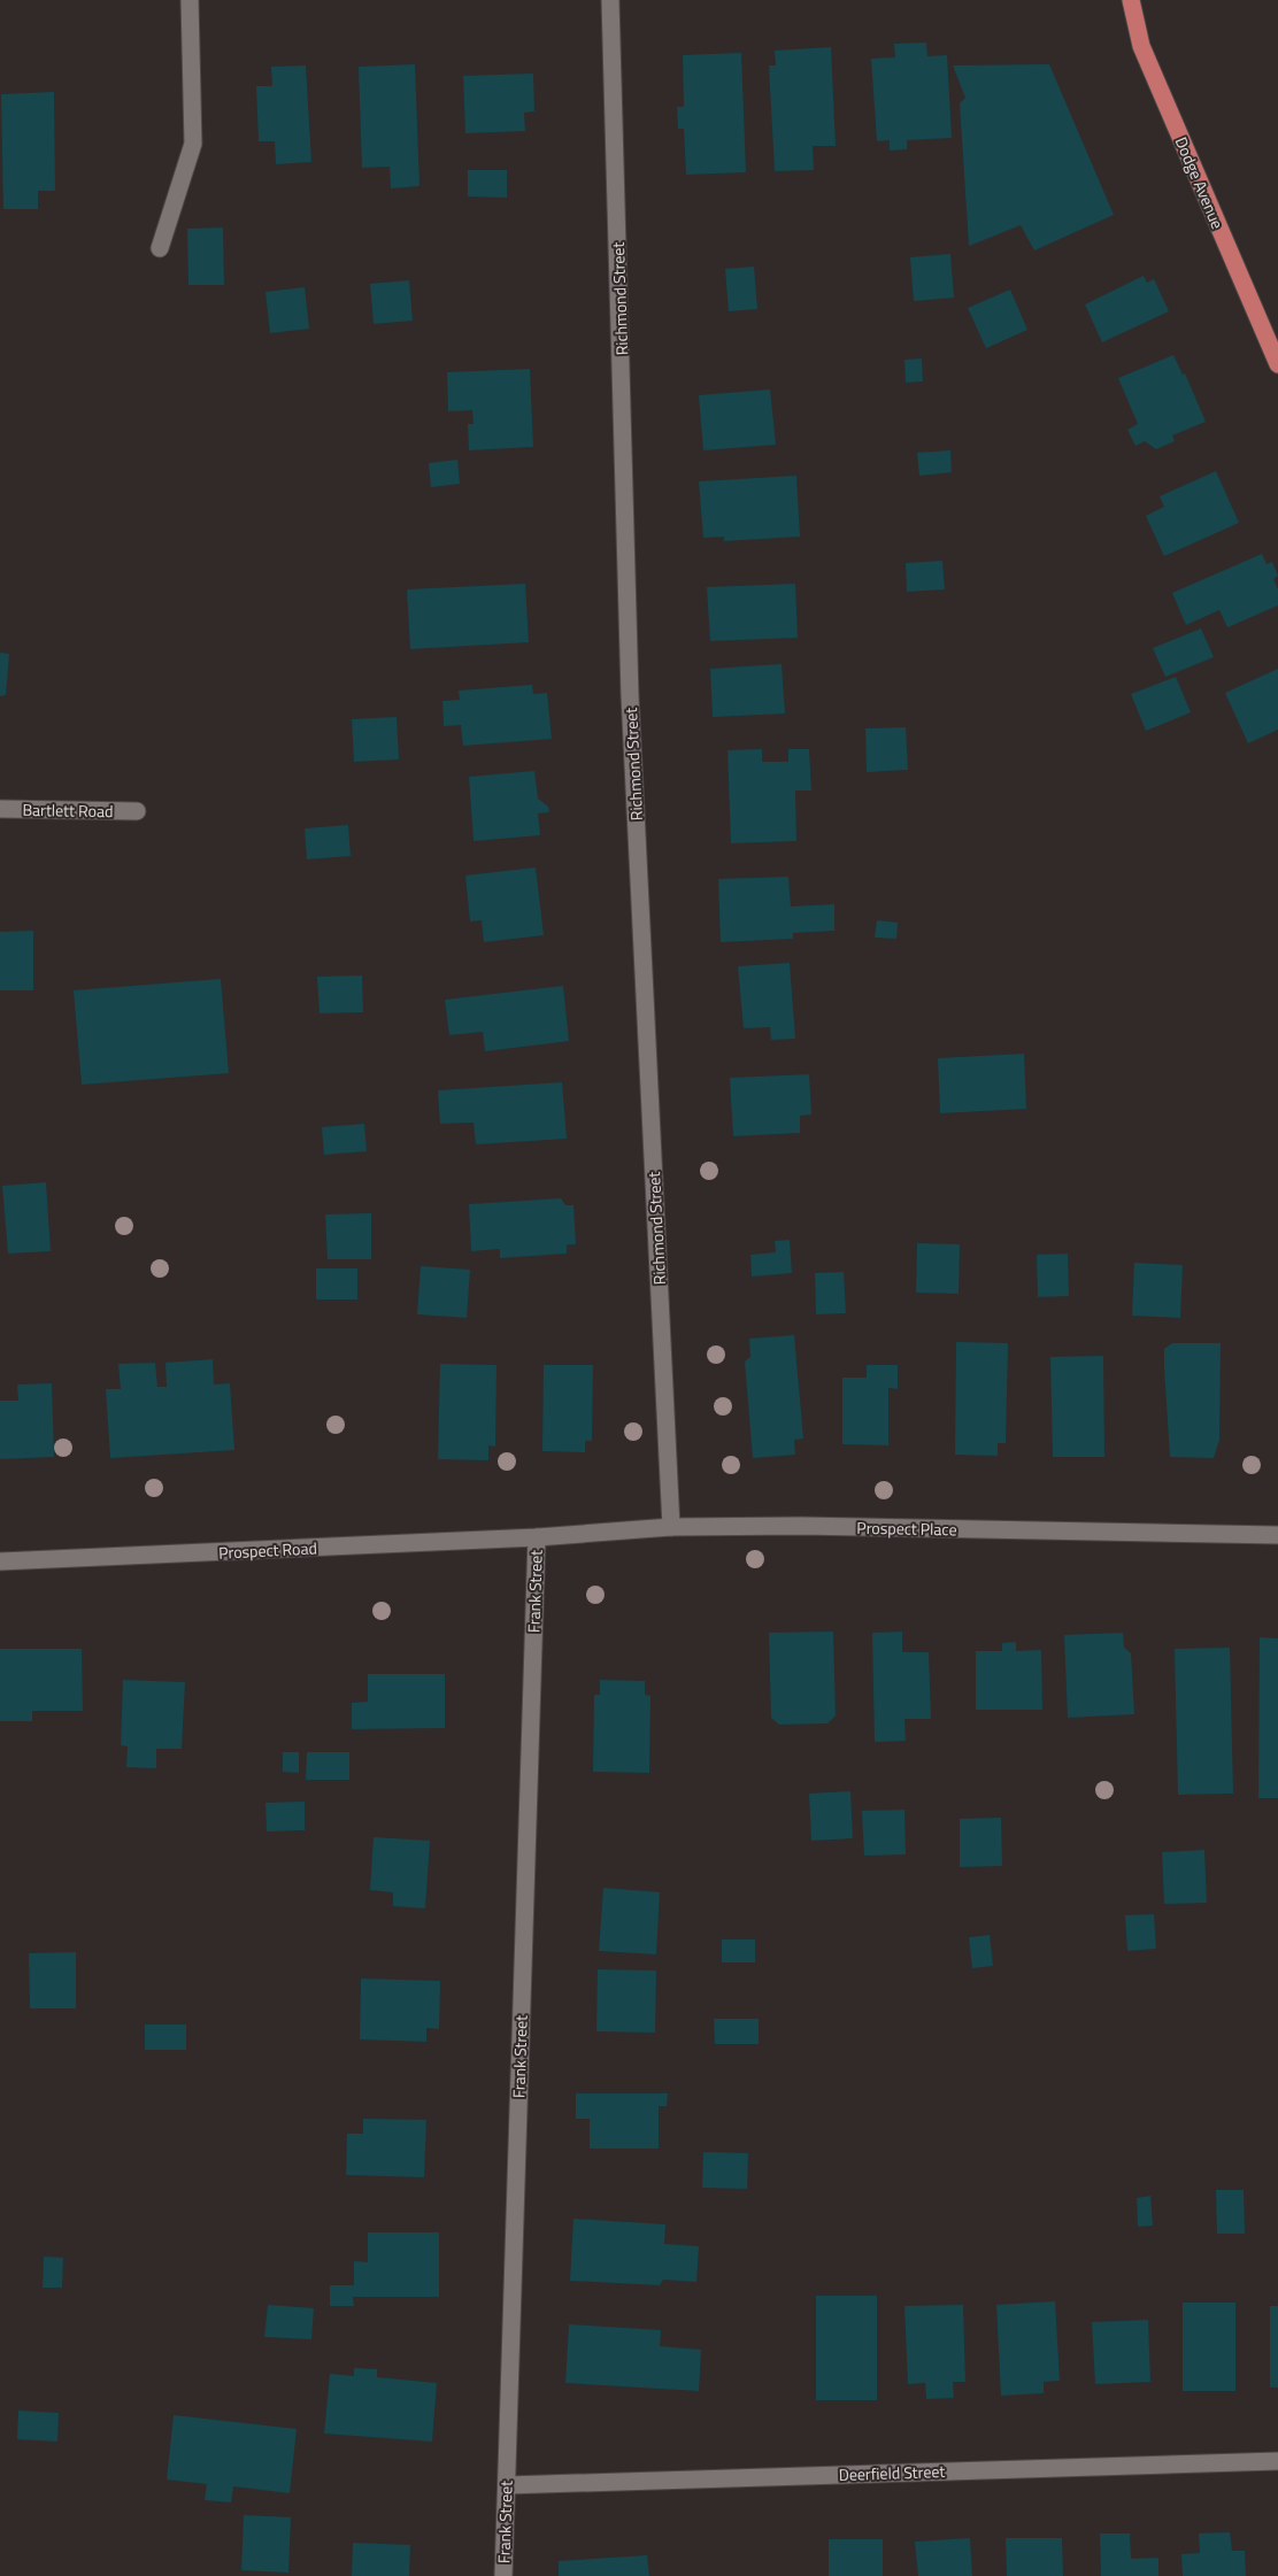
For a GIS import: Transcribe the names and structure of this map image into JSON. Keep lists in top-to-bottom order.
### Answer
{
  "streets": {
    "main road": ["Dodge Avenue"],
    "street": [
      "Richmond Street",
      "Bartlett Road",
      "Prospect Place",
      "Prospect Road",
      "Frank Street",
      "Deerfield Street"
    ]
  },
  "crossings": [
    ["Richmond Street", "Prospect Place"],
    ["Prospect Place", "Prospect Road"],
    ["Prospect Place", "Frank Street"],
    ["Prospect Road", "Frank Street"],
    ["Frank Street", "Deerfield Street"]
  ]
}
